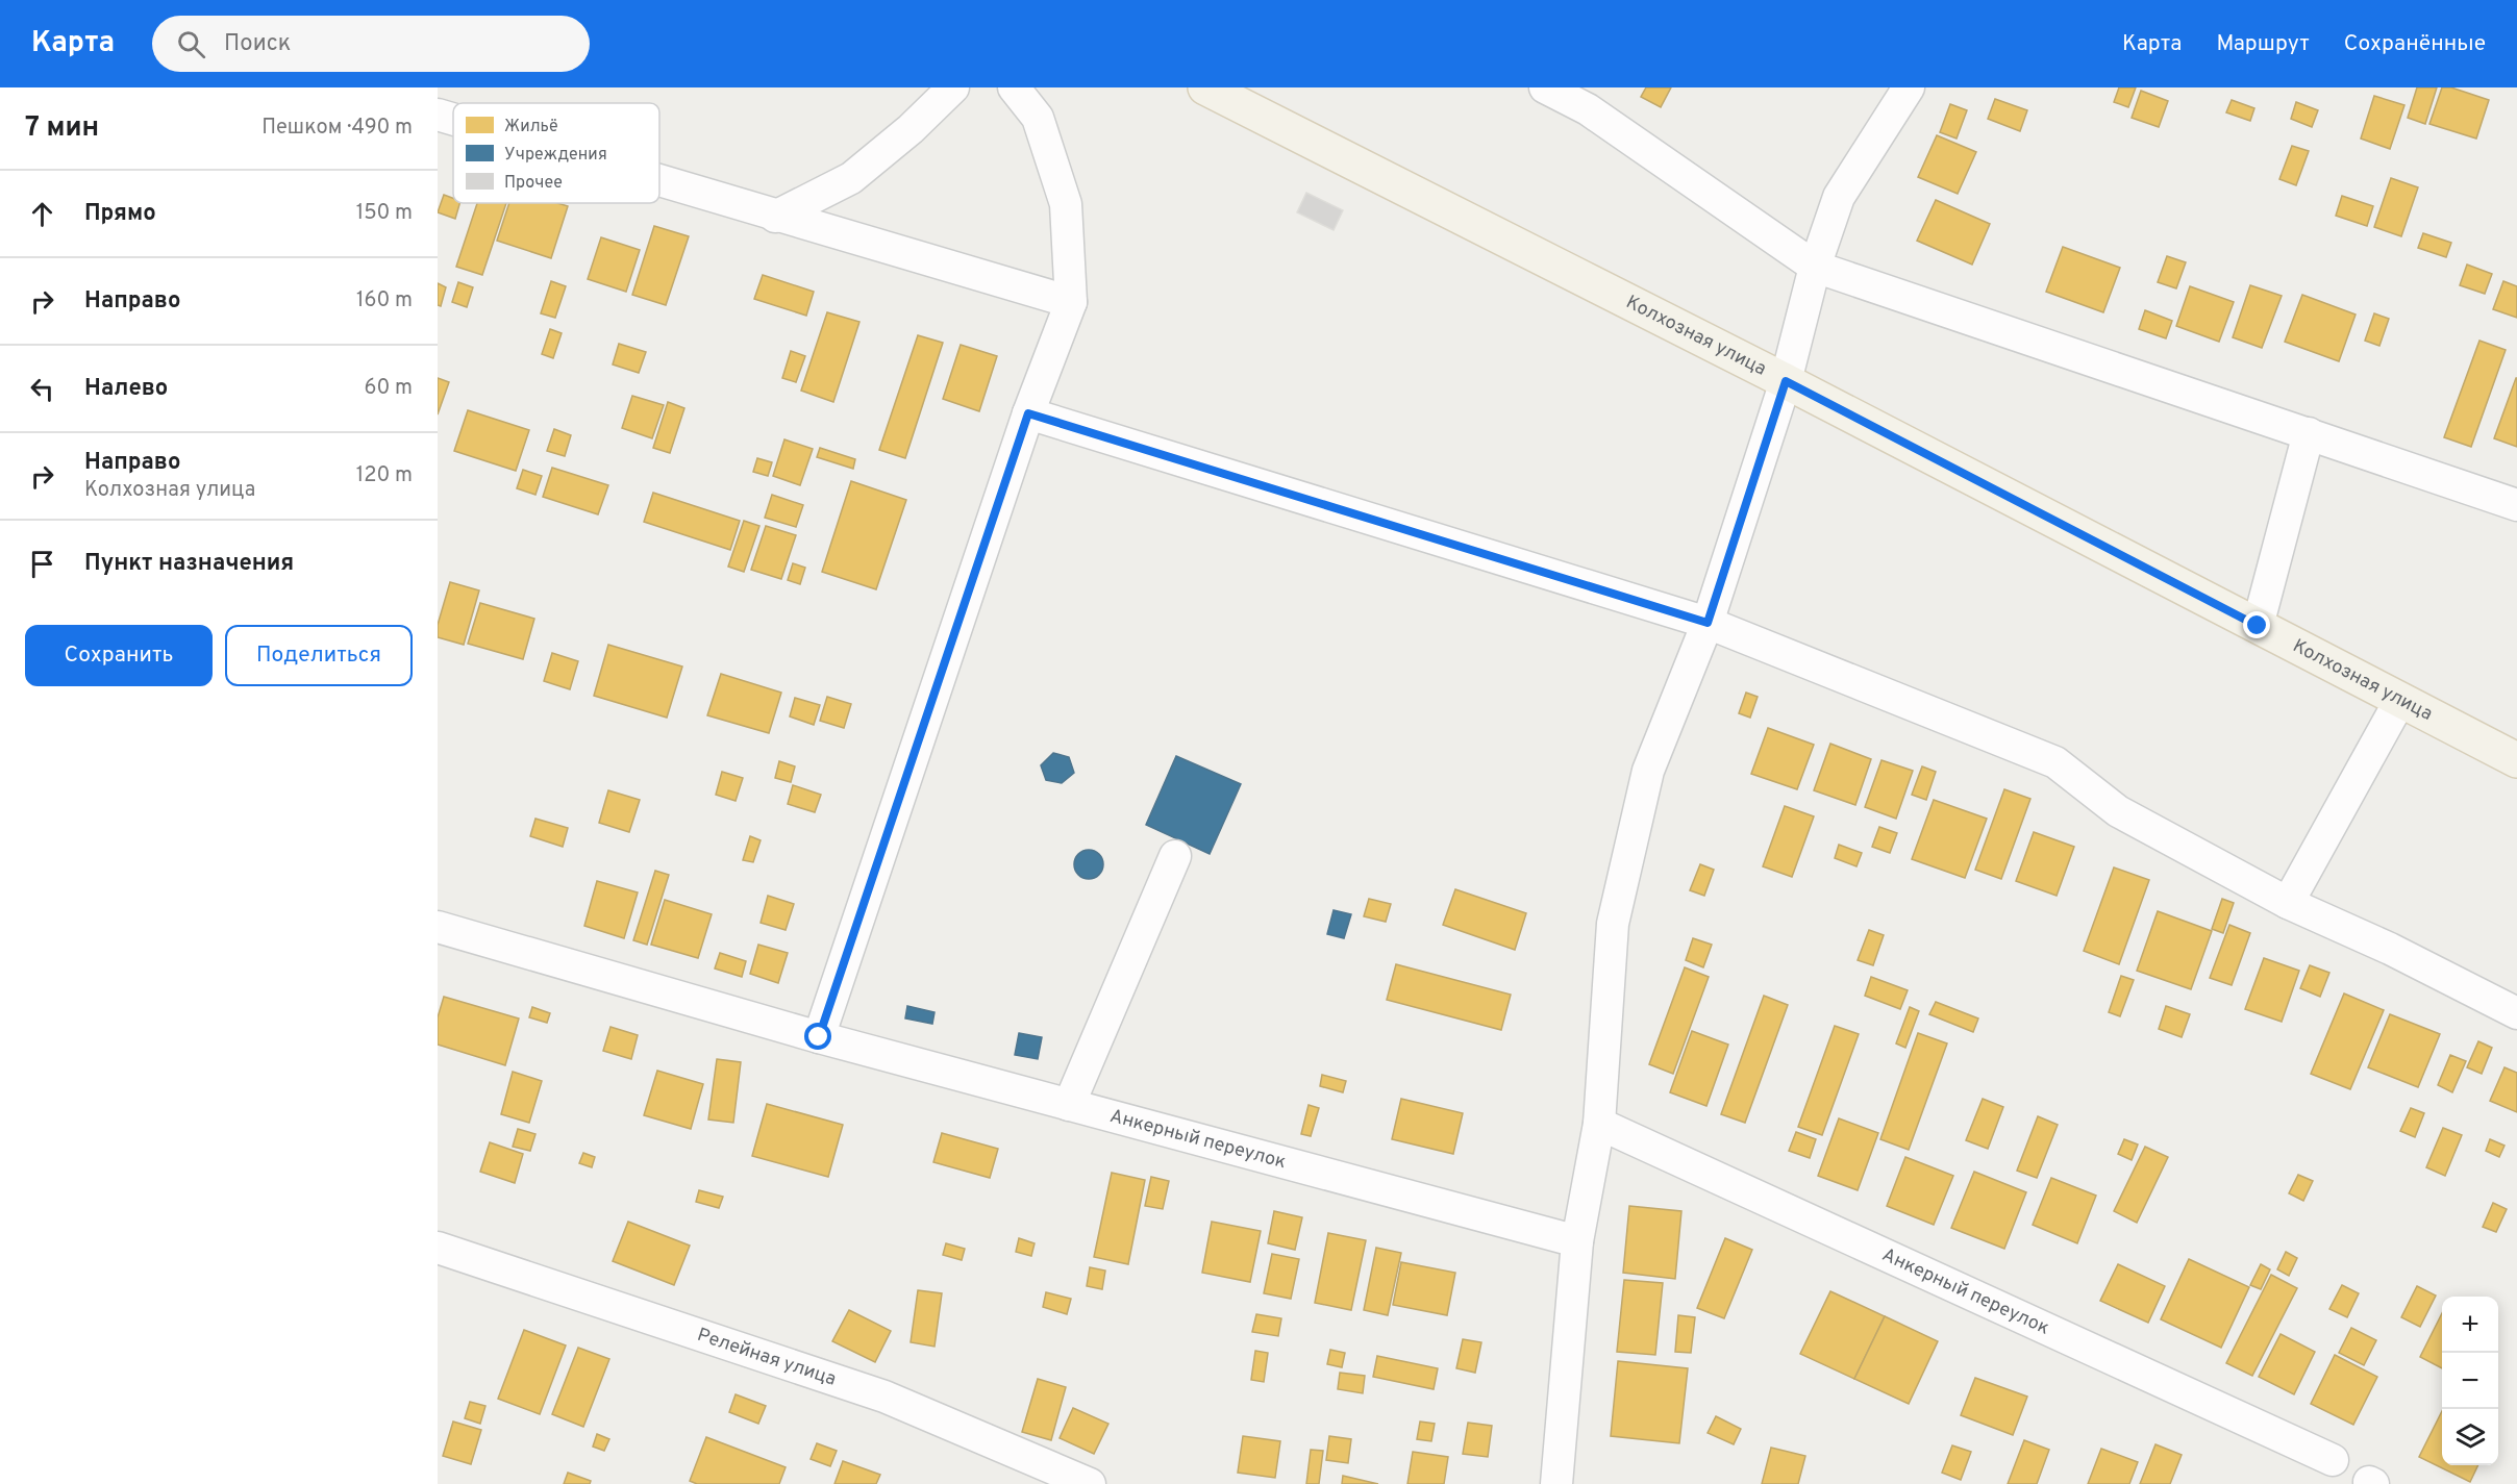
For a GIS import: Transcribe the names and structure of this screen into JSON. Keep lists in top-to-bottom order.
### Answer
{
  "streets": {
    "main road": ["Колхозная улица"],
    "street": ["Анкерный переулок", "Релейная улица"]
  },
  "legend": ["Жильё", "Учреждения", "Прочее"],
  "page": {
    "header": "Карта",
    "search": "Поиск",
    "nav": ["Карта", "Маршрут", "Сохранённые"],
    "heading": ["7 мин", "Пешком · 490 m"],
    "list": [
      ["Прямо", "150 m"],
      ["Направо", "160 m"],
      ["Налево", "60 m"],
      ["Направо", "Колхозная улица", "120 m"],
      "Пункт назначения"
    ],
    "buttons": ["Сохранить", "Поделиться"],
    "map_buttons": ["+", "−"]
  }
}
